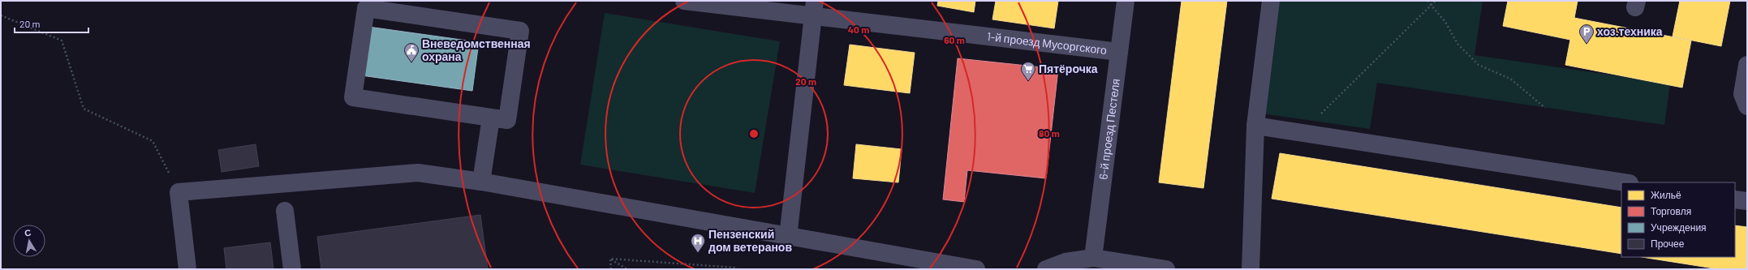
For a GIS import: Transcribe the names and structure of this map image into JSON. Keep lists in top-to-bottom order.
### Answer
{
  "streets": {
    "street": ["1-й проезд Мусоргского", "6-й проезд Пестеля"]
  },
  "crossings": [
    ["1-й проезд Мусоргского", "6-й проезд Пестеля"]
  ],
  "places": {
    "parking": ["хоз.техника"],
    "public building": ["Вневедомственная охрана"],
    "supermarket": ["Пятёрочка"],
    "hospital": ["Пензенский дом ветеранов"]
  },
  "legend": [
    "Жильё",
    "Торговля",
    "Учреждения",
    "Прочее"
  ],
  "scale_bar": "20 m",
  "north": "top",
  "rings": [
    "40 m",
    "60 m",
    "20 m",
    "80 m"
  ]
}
